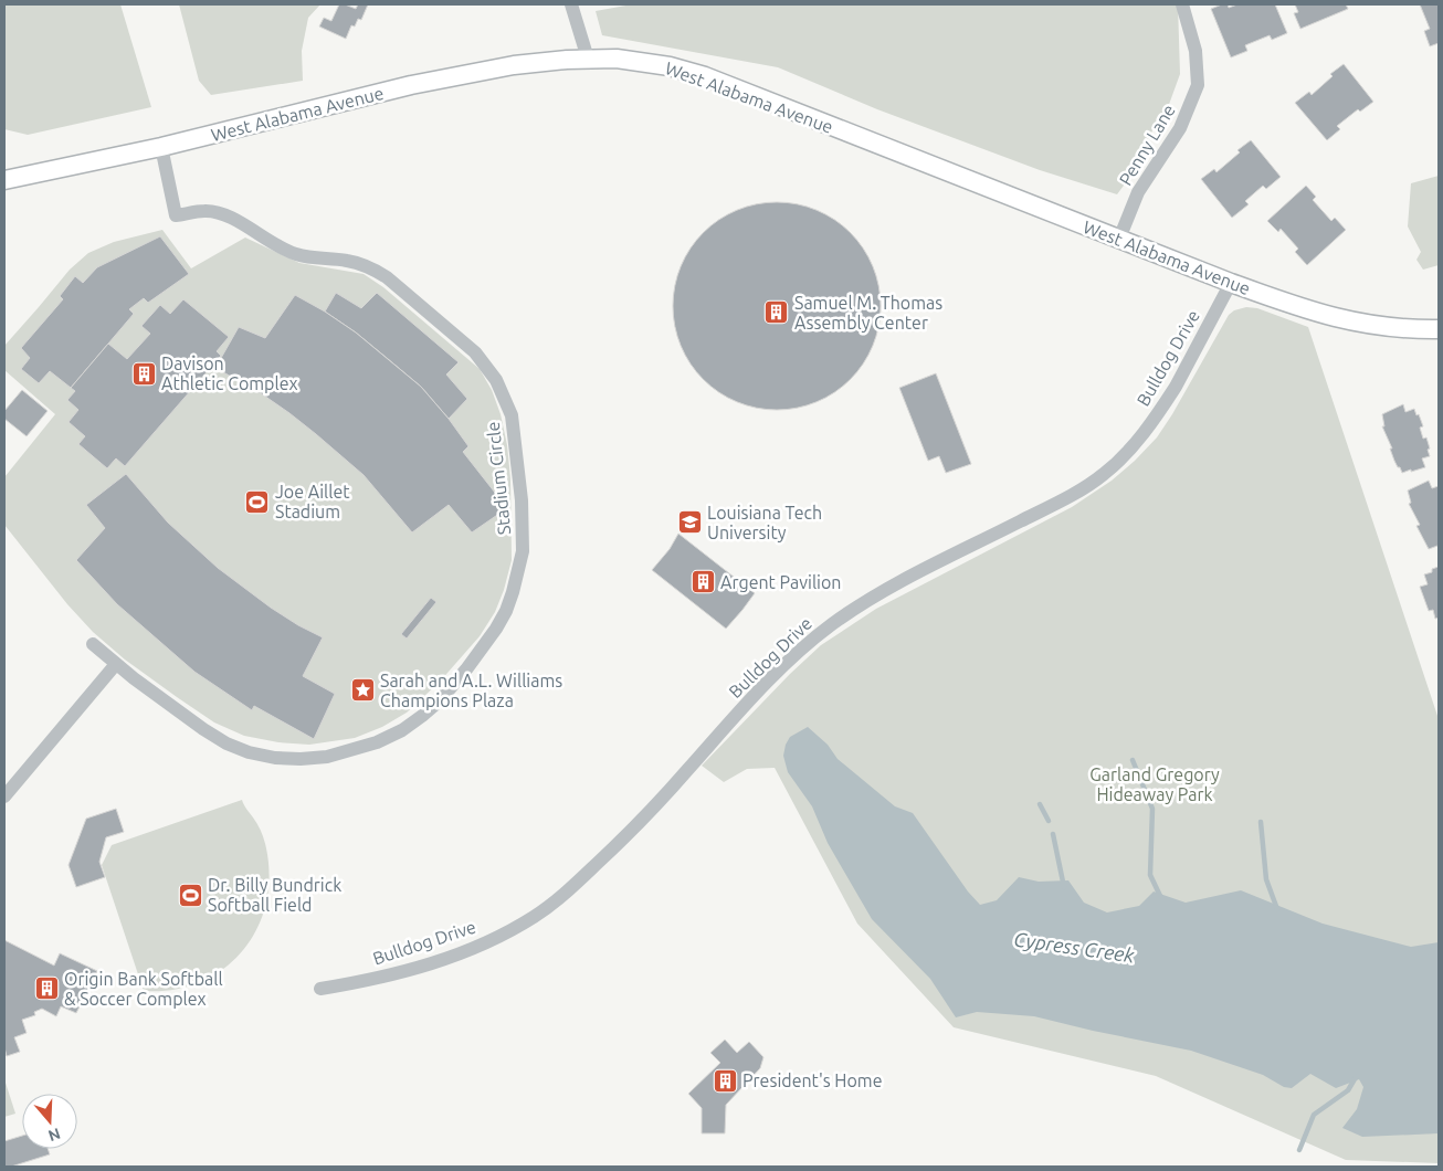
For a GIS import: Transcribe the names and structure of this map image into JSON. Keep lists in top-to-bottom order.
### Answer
{
  "streets": {
    "main road": ["West Alabama Avenue"],
    "street": ["Penny Lane", "Bulldog Drive", "Stadium Circle"]
  },
  "crossings": [
    ["West Alabama Avenue", "Penny Lane"],
    ["West Alabama Avenue", "Bulldog Drive"],
    ["West Alabama Avenue", "Stadium Circle"]
  ],
  "water": ["Cypress Creek"],
  "parks": ["Garland Gregory Hideaway Park"],
  "places": {
    "building": [
      "Samuel M. Thomas Assembly Center",
      "Davison Athletic Complex",
      "Argent Pavilion",
      "Origin Bank Softball & Soccer Complex",
      "President's Home"
    ],
    "sports": ["Joe Aillet Stadium", "Dr. Billy Bundrick Softball Field"],
    "school or university": ["Louisiana Tech University"],
    "place": ["Sarah and A.L. Williams Champions Plaza"]
  },
  "north": "bottom"
}
